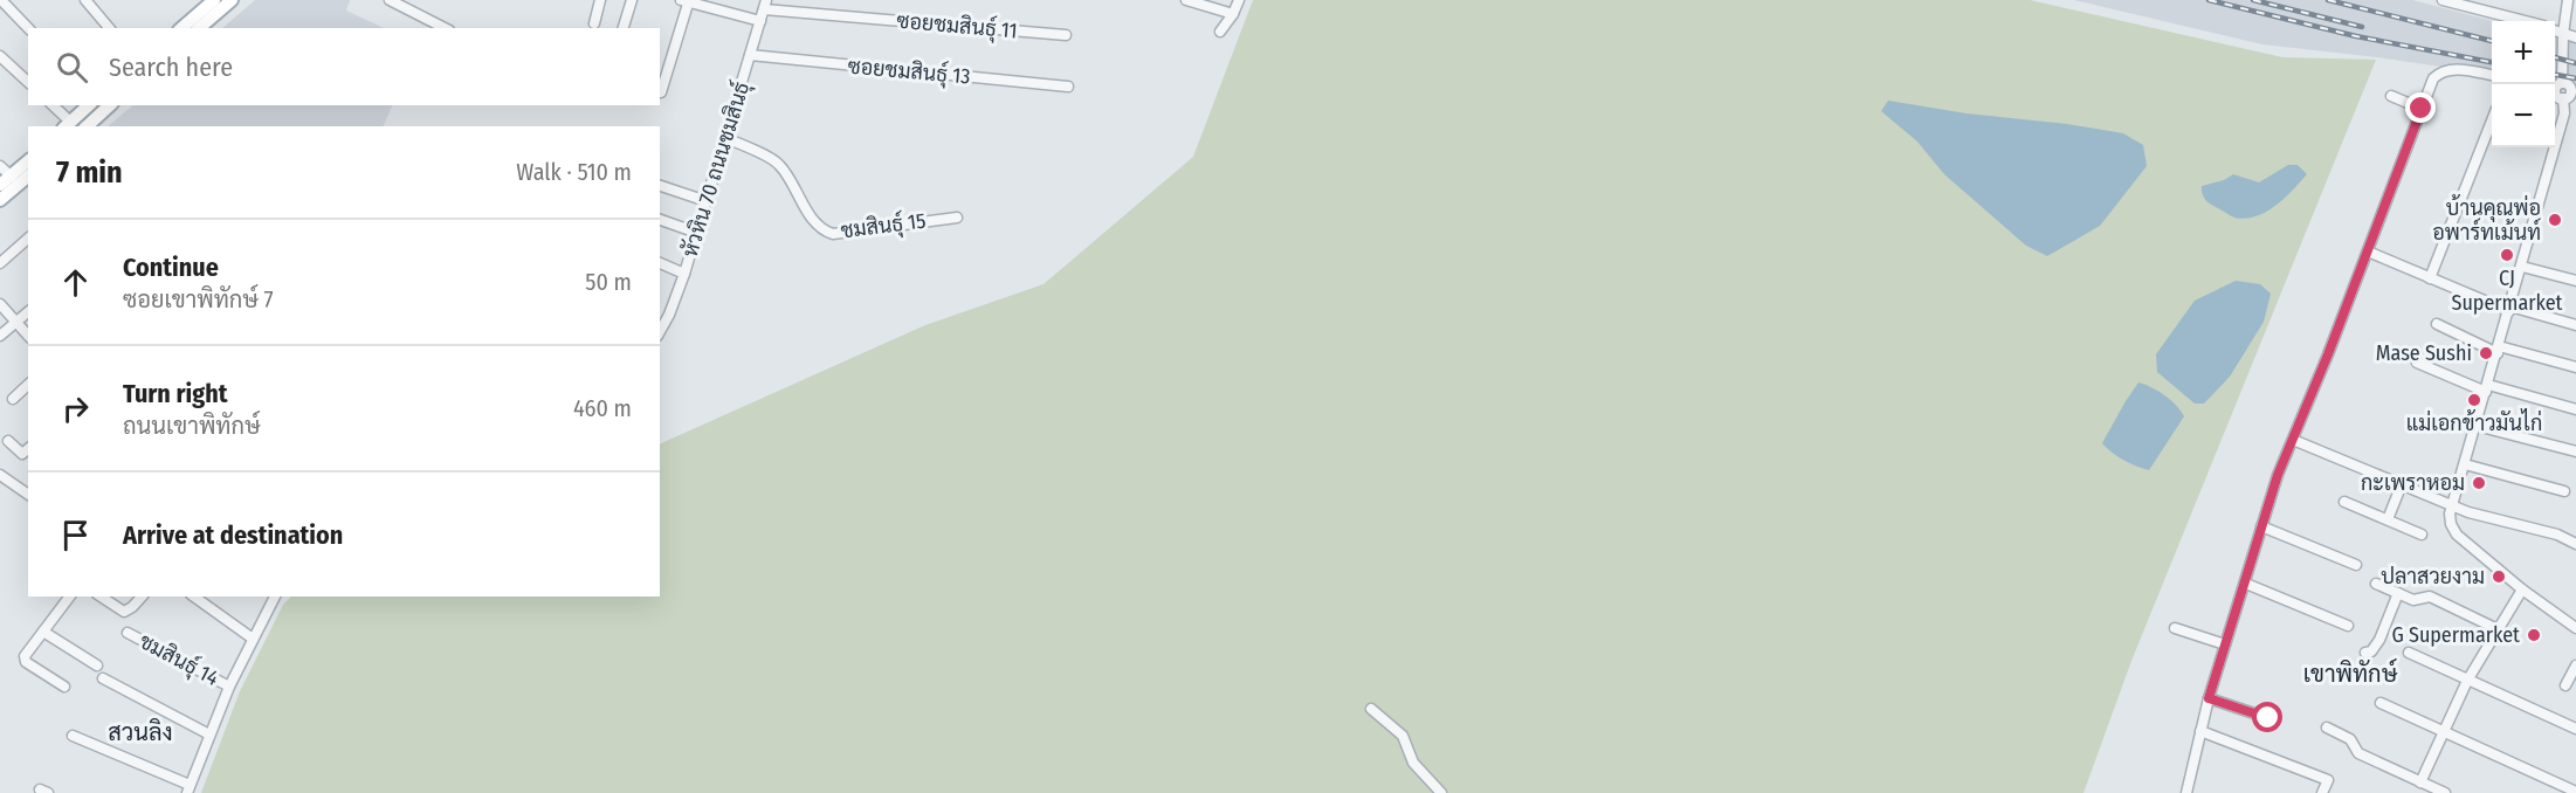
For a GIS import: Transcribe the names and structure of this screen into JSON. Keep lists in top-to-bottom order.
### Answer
{
  "streets": {
    "street": [
      "ซอยชมสินธุ์ 11",
      "ซอยชมสินธุ์ 13",
      "หัวหิน 70 ถนนชมสินธุ์",
      "ชมสินธุ์ 15",
      "ชมสินธุ์ 14"
    ]
  },
  "crossings": [
    ["ซอยชมสินธุ์ 11", "หัวหิน 70 ถนนชมสินธุ์"],
    ["ซอยชมสินธุ์ 13", "หัวหิน 70 ถนนชมสินธุ์"],
    ["หัวหิน 70 ถนนชมสินธุ์", "ชมสินธุ์ 15"]
  ],
  "districts": ["เขาพิทักษ์", "สวนลิง"],
  "places": [
    "บ้านคุณพ่อ อพาร์ทเม้นท์",
    "CJ Supermarket",
    "Mase Sushi",
    "แม่เอกข้าวมันไก่",
    "กะเพราหอม",
    "ปลาสวยงาม",
    "G Supermarket"
  ],
  "page": {
    "map_buttons": ["+", "−"],
    "search": "Search here",
    "heading": ["7 min", "Walk · 510 m"],
    "list": [
      ["Continue", "ซอยเขาพิทักษ์ 7", "50 m"],
      ["Turn right", "ถนนเขาพิทักษ์", "460 m"],
      "Arrive at destination"
    ]
  }
}
